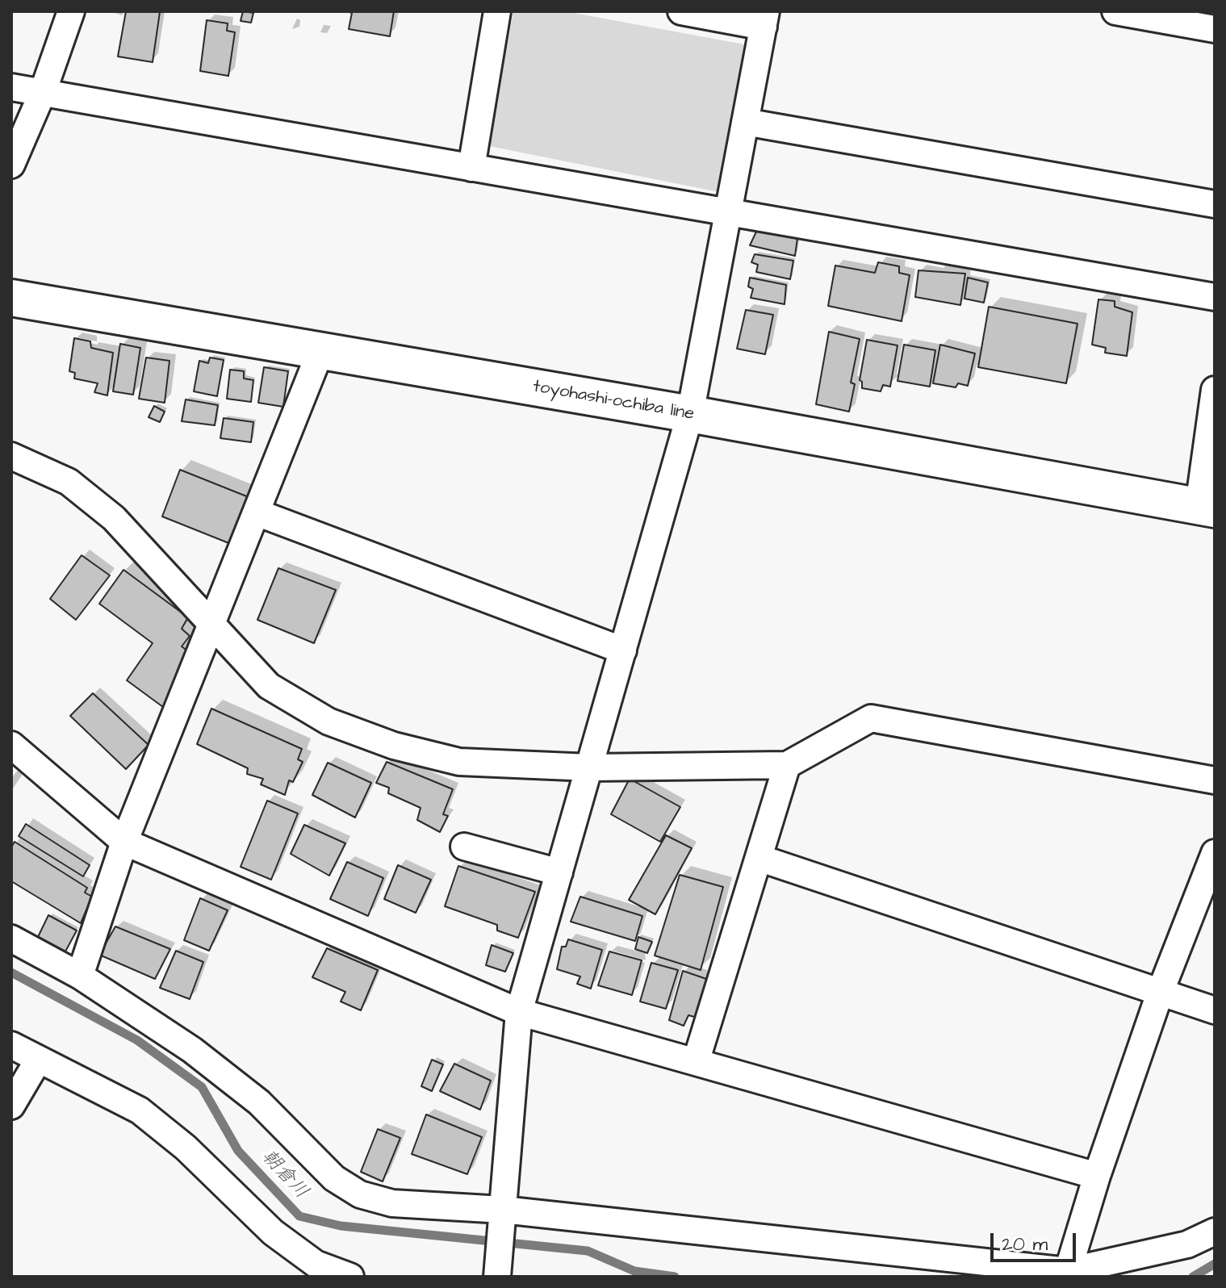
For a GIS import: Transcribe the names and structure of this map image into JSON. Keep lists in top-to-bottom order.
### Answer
{
  "streets": {
    "main road": ["toyohashi-ochiba line"]
  },
  "water": ["朝倉川"],
  "scale_bar": "20 m"
}
